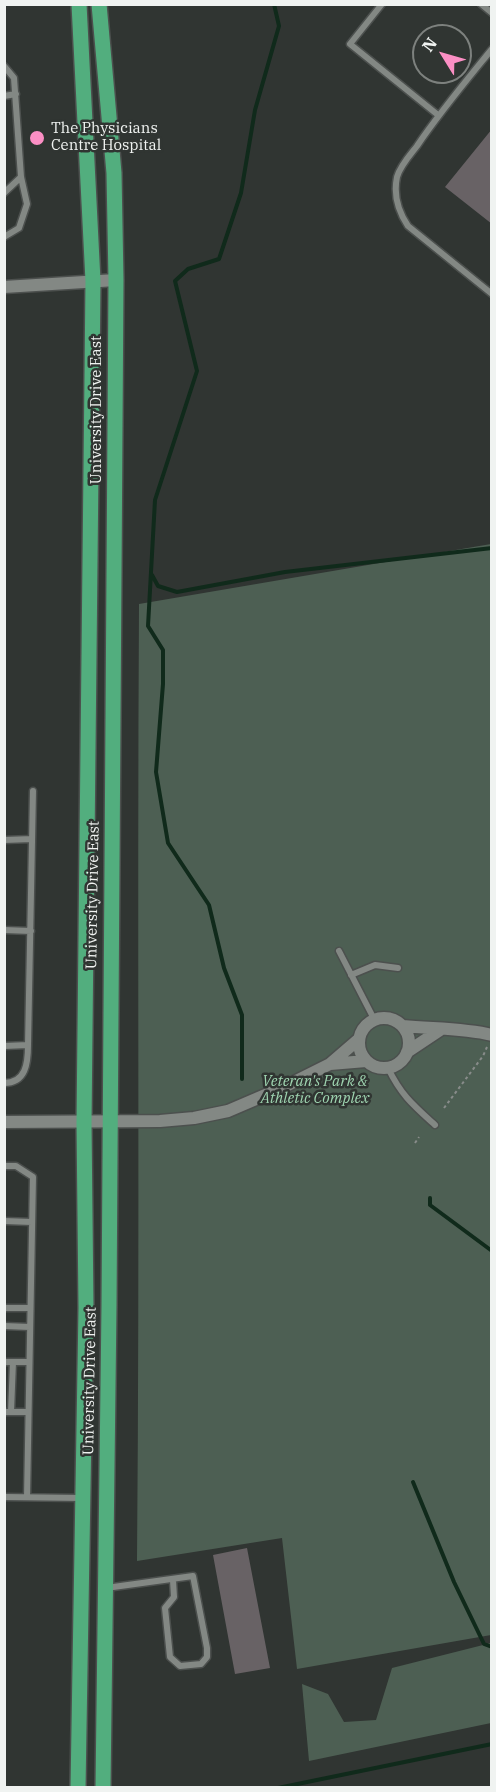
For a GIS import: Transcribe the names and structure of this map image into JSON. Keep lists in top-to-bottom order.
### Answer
{
  "streets": {
    "main road": ["University Drive East"]
  },
  "parks": ["Veteran's Park & Athletic Complex"],
  "places": ["The Physicians Centre Hospital"],
  "north": "top left"
}
